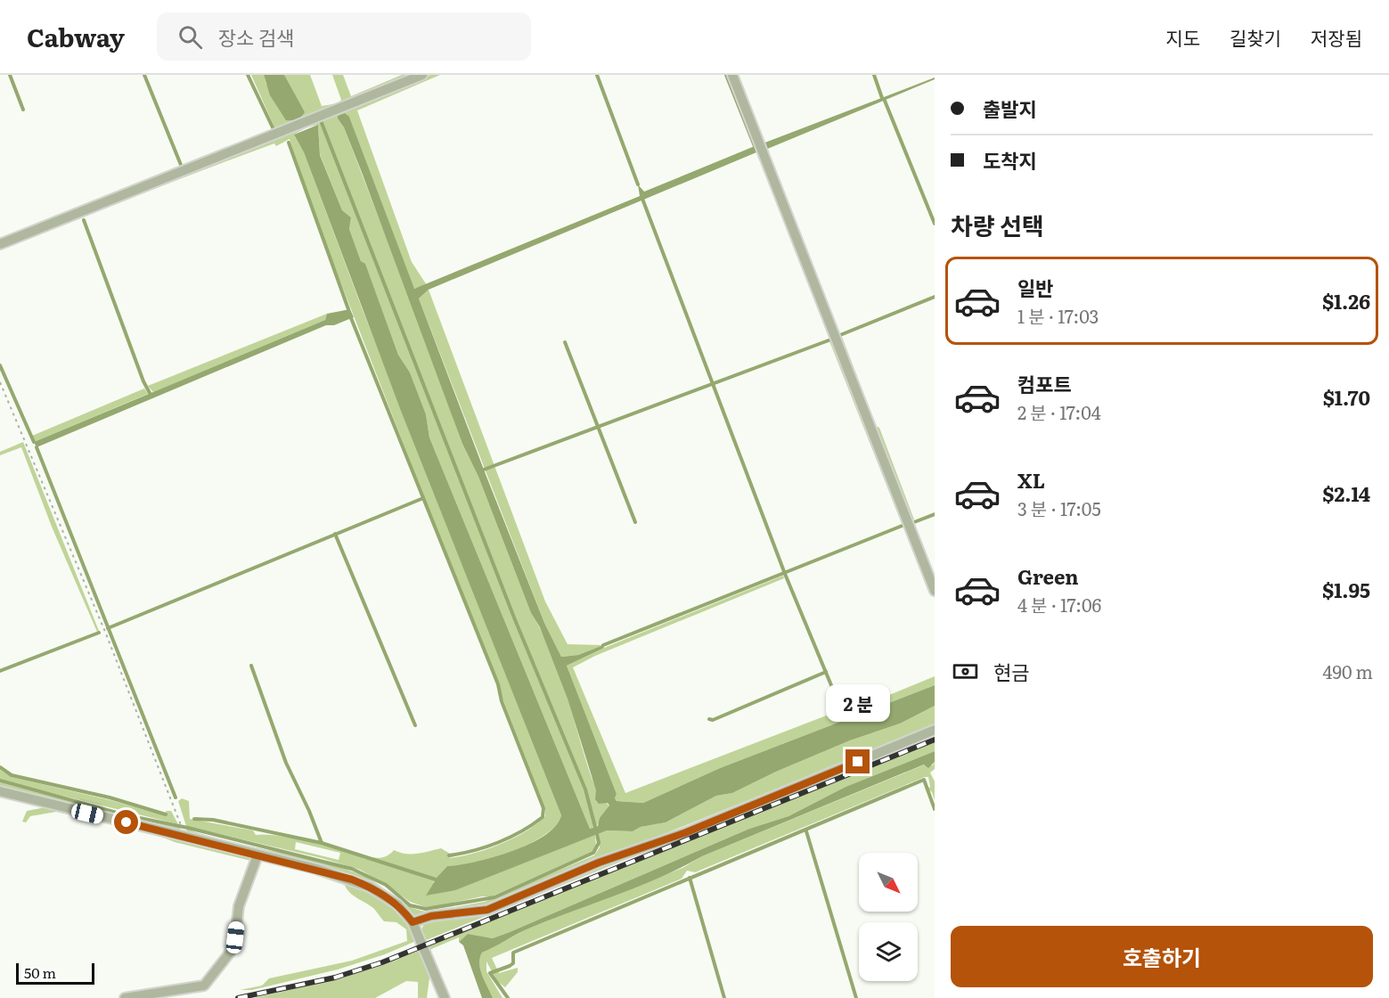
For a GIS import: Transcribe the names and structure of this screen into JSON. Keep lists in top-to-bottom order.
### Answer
{
  "scale_bar": "50 m",
  "north": "bottom right",
  "page": {
    "header": "Cabway",
    "search": "장소 검색",
    "nav": ["지도", "길찾기", "저장됨"],
    "banner": ["출발지", "도착지"],
    "heading": "차량 선택",
    "list": [
      {
        "name": "일반",
        "note": "1 분 · 17:03",
        "value": "$1.26"
      },
      {
        "name": "컴포트",
        "note": "2 분 · 17:04",
        "value": "$1.70"
      },
      {
        "name": "XL",
        "note": "3 분 · 17:05",
        "value": "$2.14"
      },
      {
        "name": "Green",
        "note": "4 분 · 17:06",
        "value": "$1.95"
      }
    ],
    "pay": ["현금", "490 m"],
    "bubble": "2 분",
    "buttons": "호출하기",
    "scale": "50 m"
  }
}
